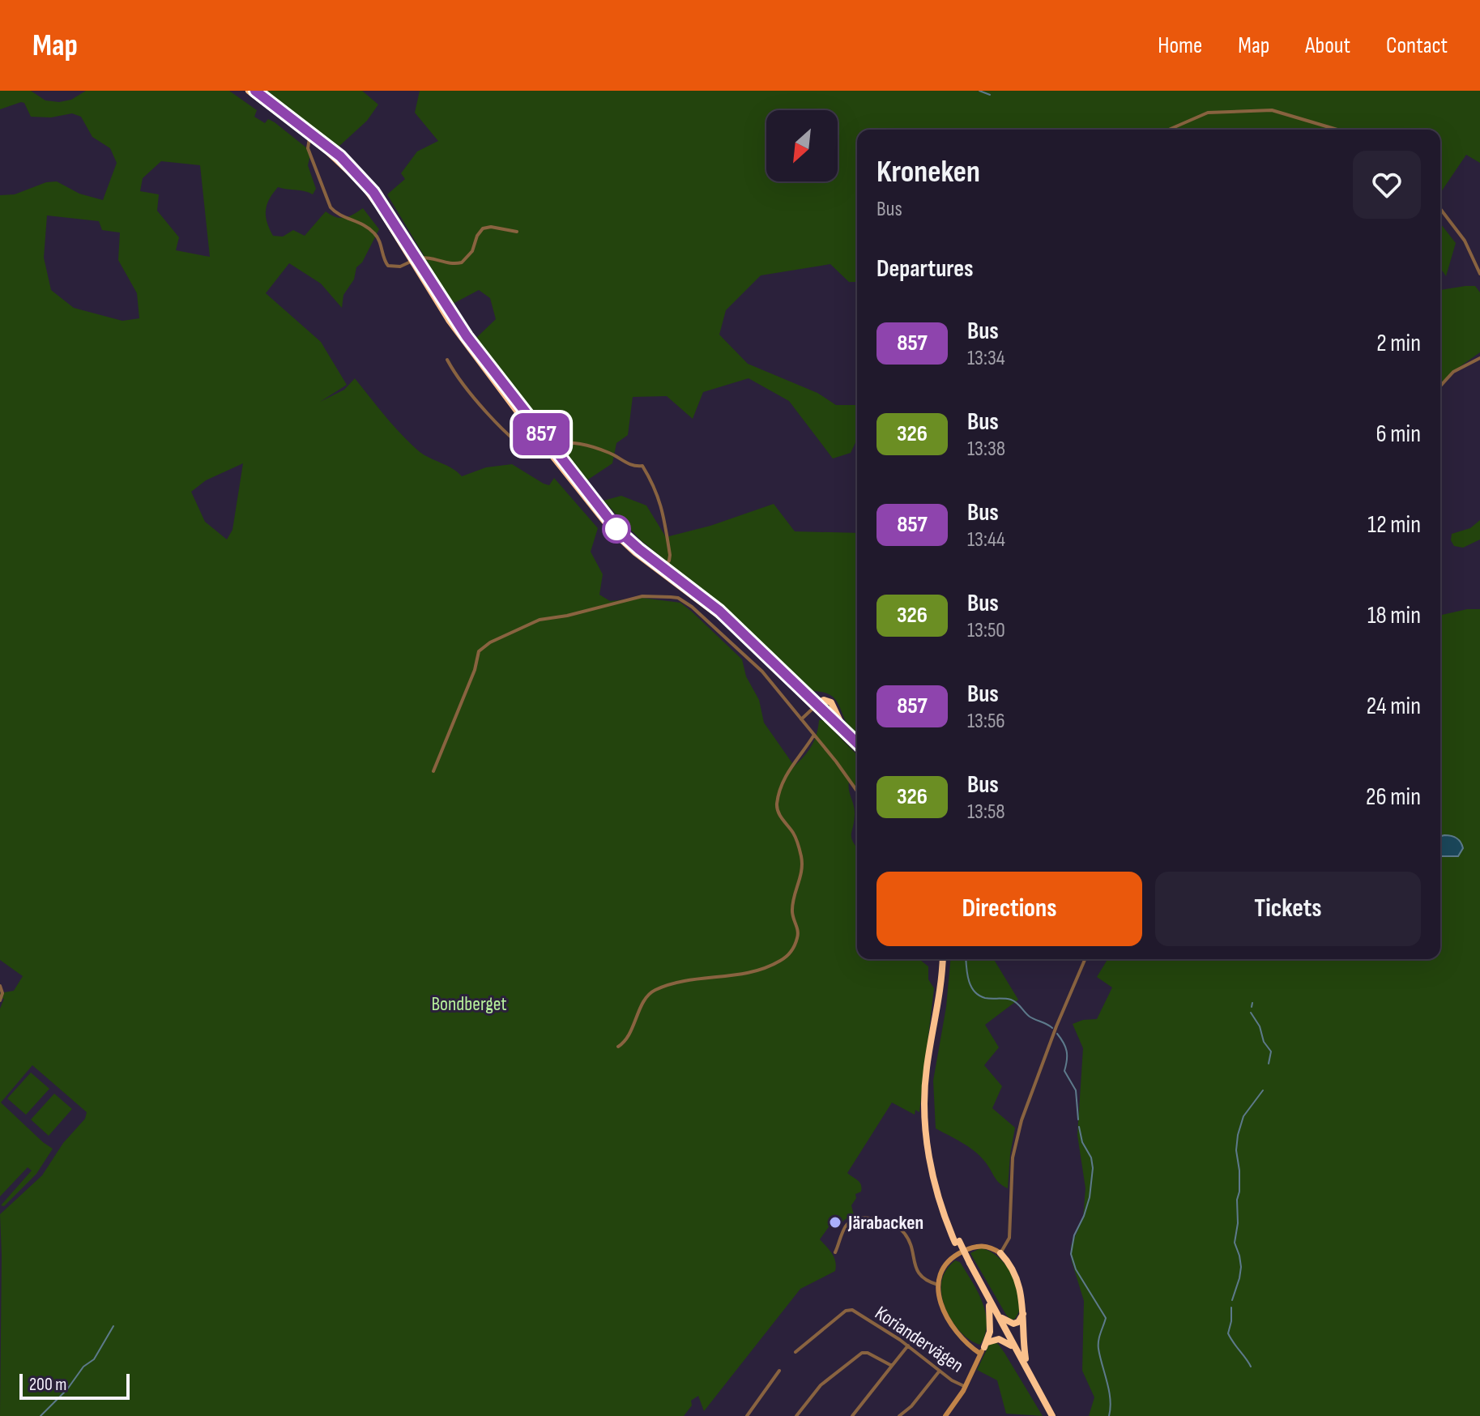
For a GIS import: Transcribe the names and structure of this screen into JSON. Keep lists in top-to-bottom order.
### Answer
{
  "streets": {
    "street": ["Koriandervägen"]
  },
  "parks": ["Bondberget"],
  "places": ["Järabacken"],
  "lines": ["bus line 857"],
  "scale_bar": "200 m",
  "north": "bottom left",
  "page": {
    "header": "Map",
    "nav": [
      "Home",
      "Map",
      "About",
      "Contact"
    ],
    "on_map": "857",
    "heading": [
      ["Kroneken", "Bus"],
      "Departures"
    ],
    "list": [
      {
        "mark": "857",
        "name": "Bus",
        "note": "13:34",
        "value": "2 min"
      },
      {
        "mark": "326",
        "name": "Bus",
        "note": "13:38",
        "value": "6 min"
      },
      {
        "mark": "857",
        "name": "Bus",
        "note": "13:44",
        "value": "12 min"
      },
      {
        "mark": "326",
        "name": "Bus",
        "note": "13:50",
        "value": "18 min"
      },
      {
        "mark": "857",
        "name": "Bus",
        "note": "13:56",
        "value": "24 min"
      },
      {
        "mark": "326",
        "name": "Bus",
        "note": "13:58",
        "value": "26 min"
      }
    ],
    "buttons": ["Directions", "Tickets"],
    "scale": "200 m"
  }
}
